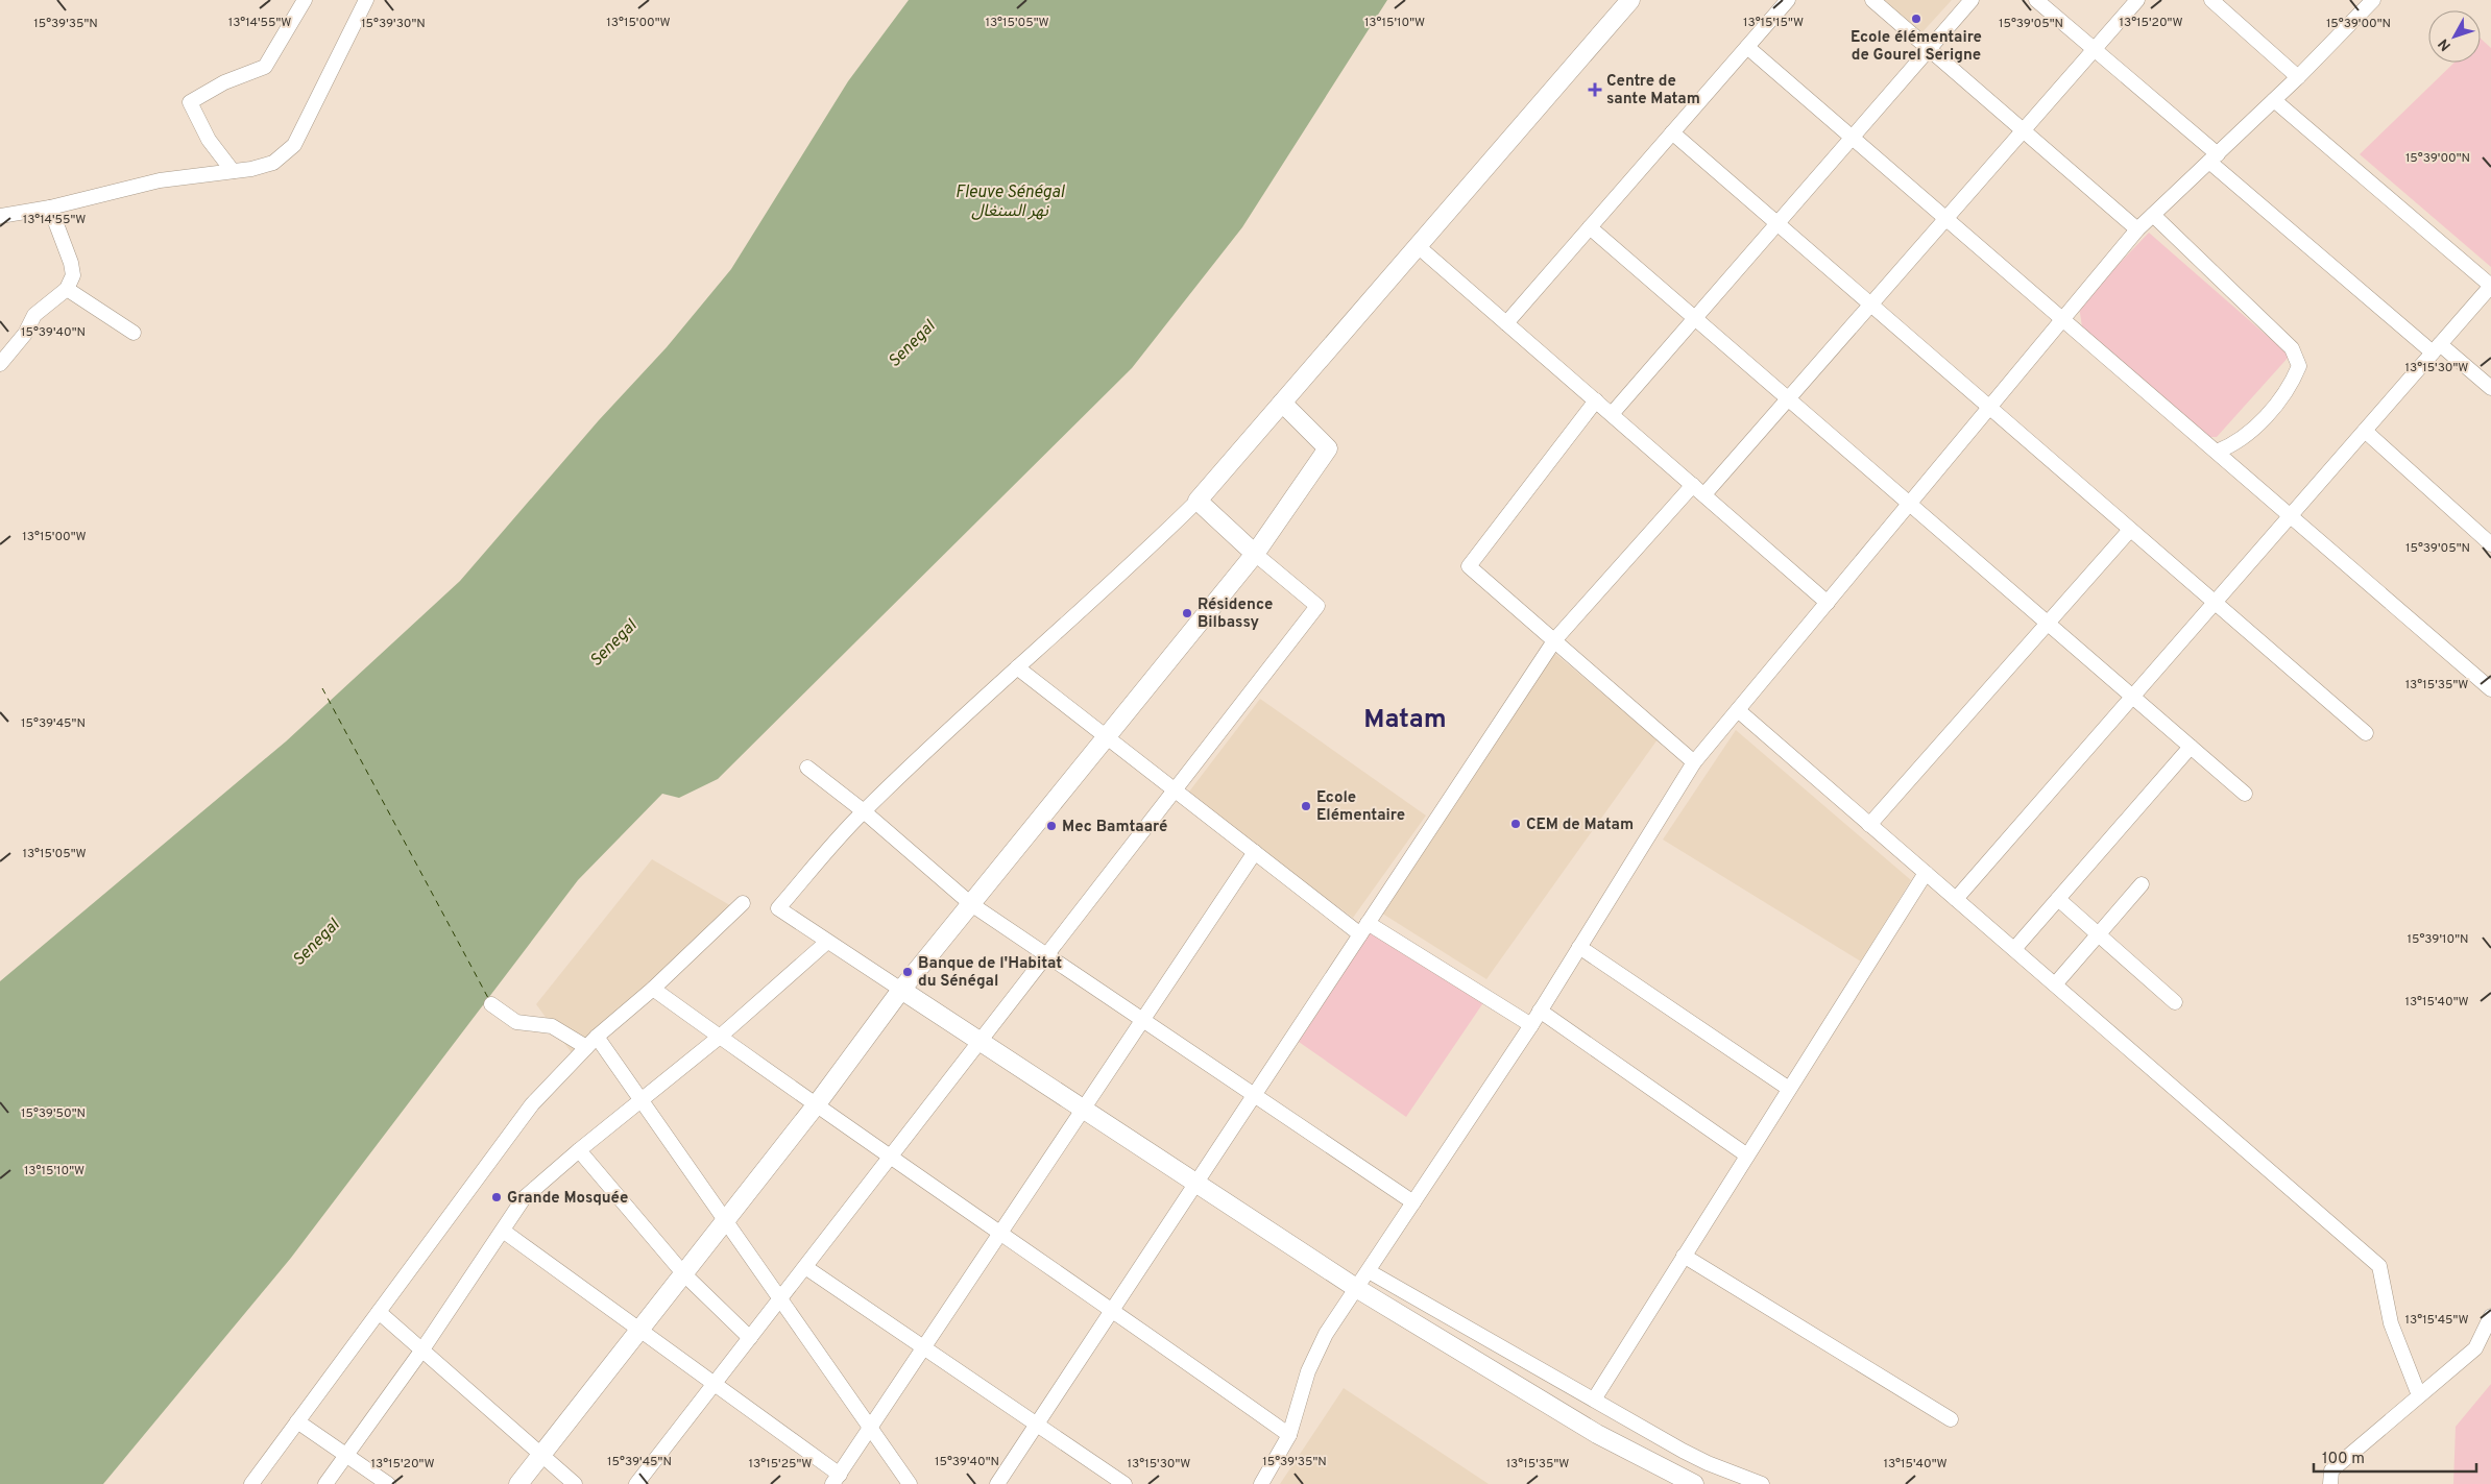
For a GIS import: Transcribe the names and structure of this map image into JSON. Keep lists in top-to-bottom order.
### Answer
{
  "districts": ["Matam"],
  "water": ["Fleuve Sénégal نهر السنغال", "Senegal"],
  "places": {
    "other": [
      "Ecole élémentaire de Gourel Serigne",
      "Résidence Bilbassy",
      "Ecole Elémentaire",
      "CEM de Matam",
      "Mec Bamtaaré",
      "Banque de l'Habitat du Sénégal",
      "Grande Mosquée"
    ],
    "health": ["Centre de sante Matam"]
  },
  "scale_bar": "100 m",
  "north": "bottom left",
  "coordinates": [
    "13°15'15\"W",
    "13°14'55\"W",
    "13°15'00\"W",
    "13°15'05\"W",
    "13°15'10\"W",
    "13°15'20\"W",
    "15°39'00\"N",
    "15°39'35\"N",
    "15°39'05\"N",
    "15°39'30\"N",
    "15°39'40\"N",
    "13°15'30\"W",
    "13°15'35\"W",
    "15°39'45\"N",
    "15°39'10\"N",
    "13°15'40\"W",
    "15°39'50\"N",
    "13°15'45\"W",
    "13°15'25\"W"
  ]
}
